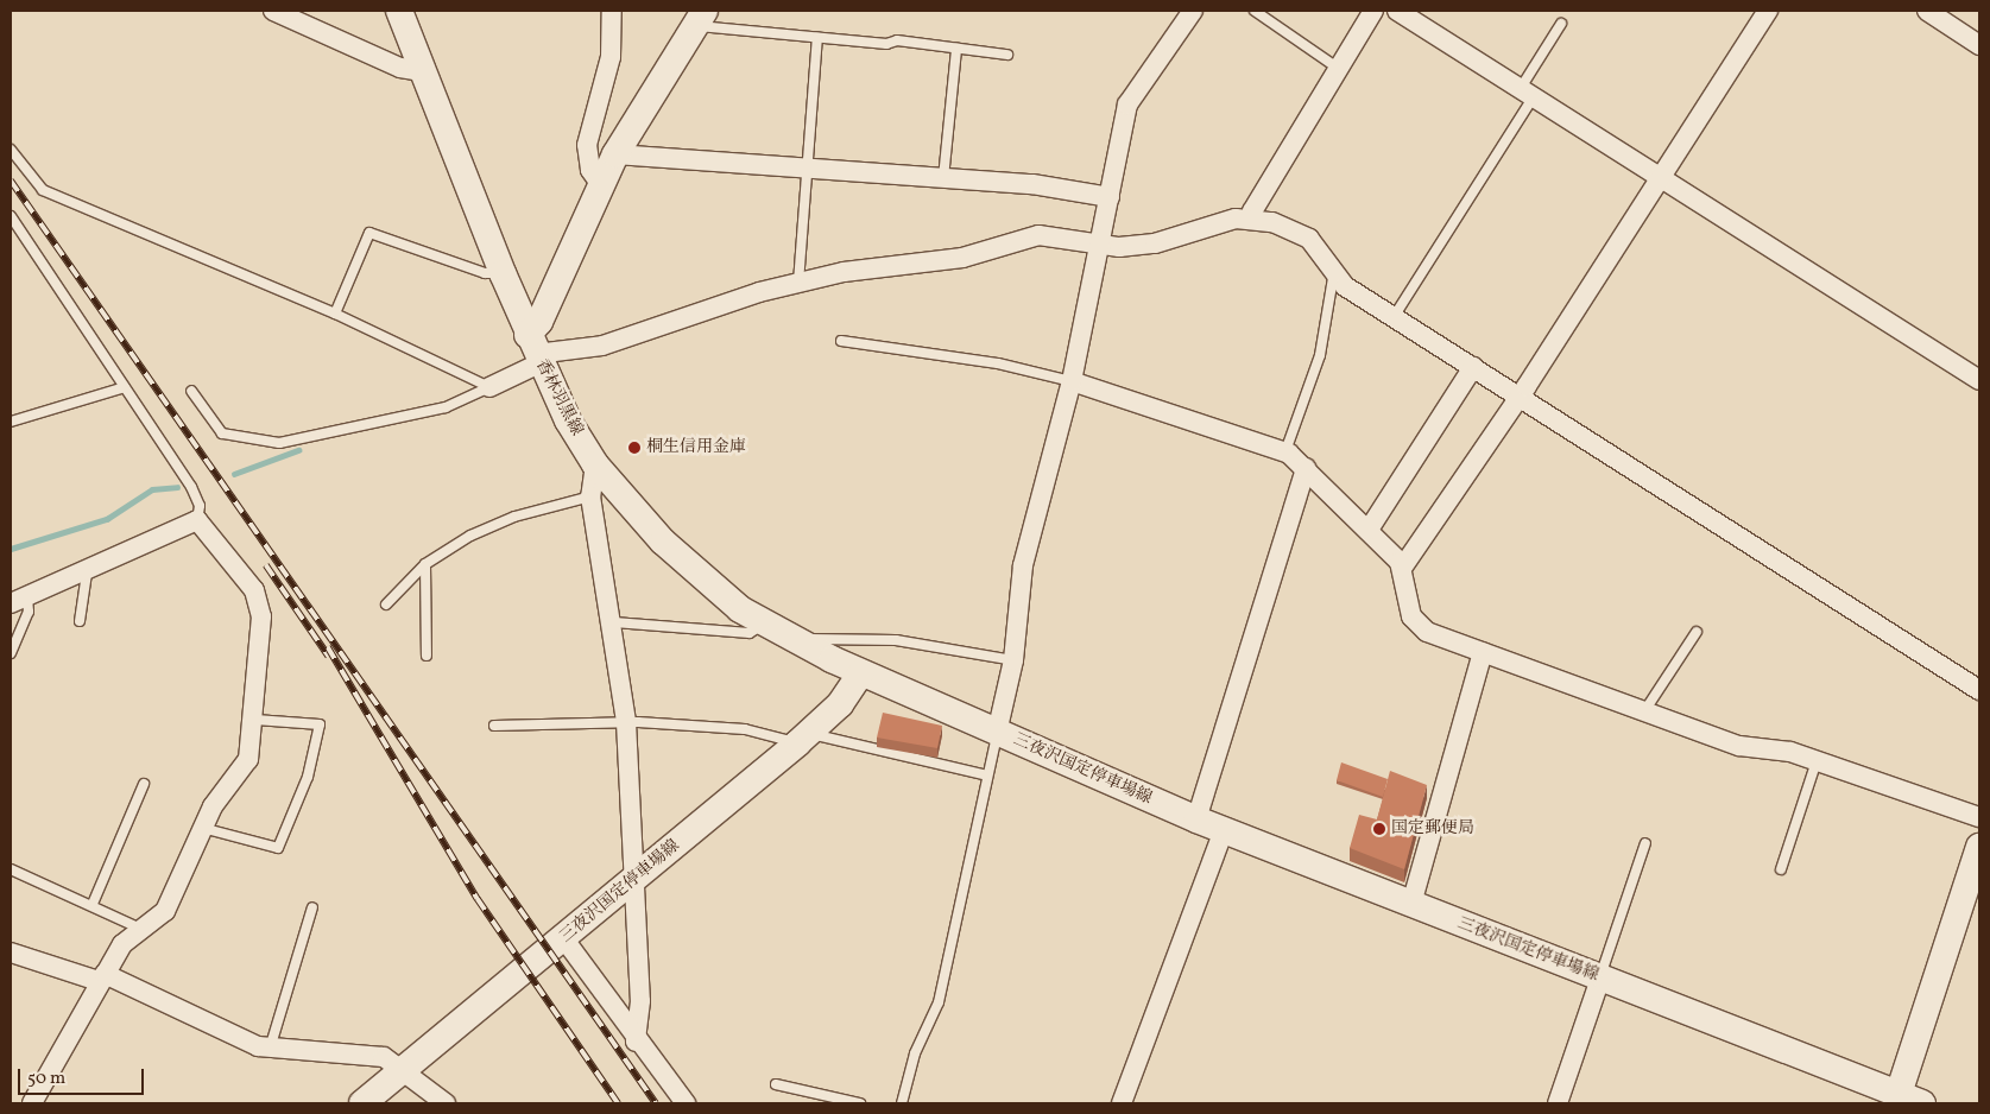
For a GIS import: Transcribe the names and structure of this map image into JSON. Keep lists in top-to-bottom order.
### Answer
{
  "streets": {
    "main road": ["香林羽黒線", "三夜沢国定停車場線"]
  },
  "crossings": [
    ["香林羽黒線", "三夜沢国定停車場線"]
  ],
  "places": ["桐生信用金庫", "国定郵便局"],
  "scale_bar": "50 m"
}
